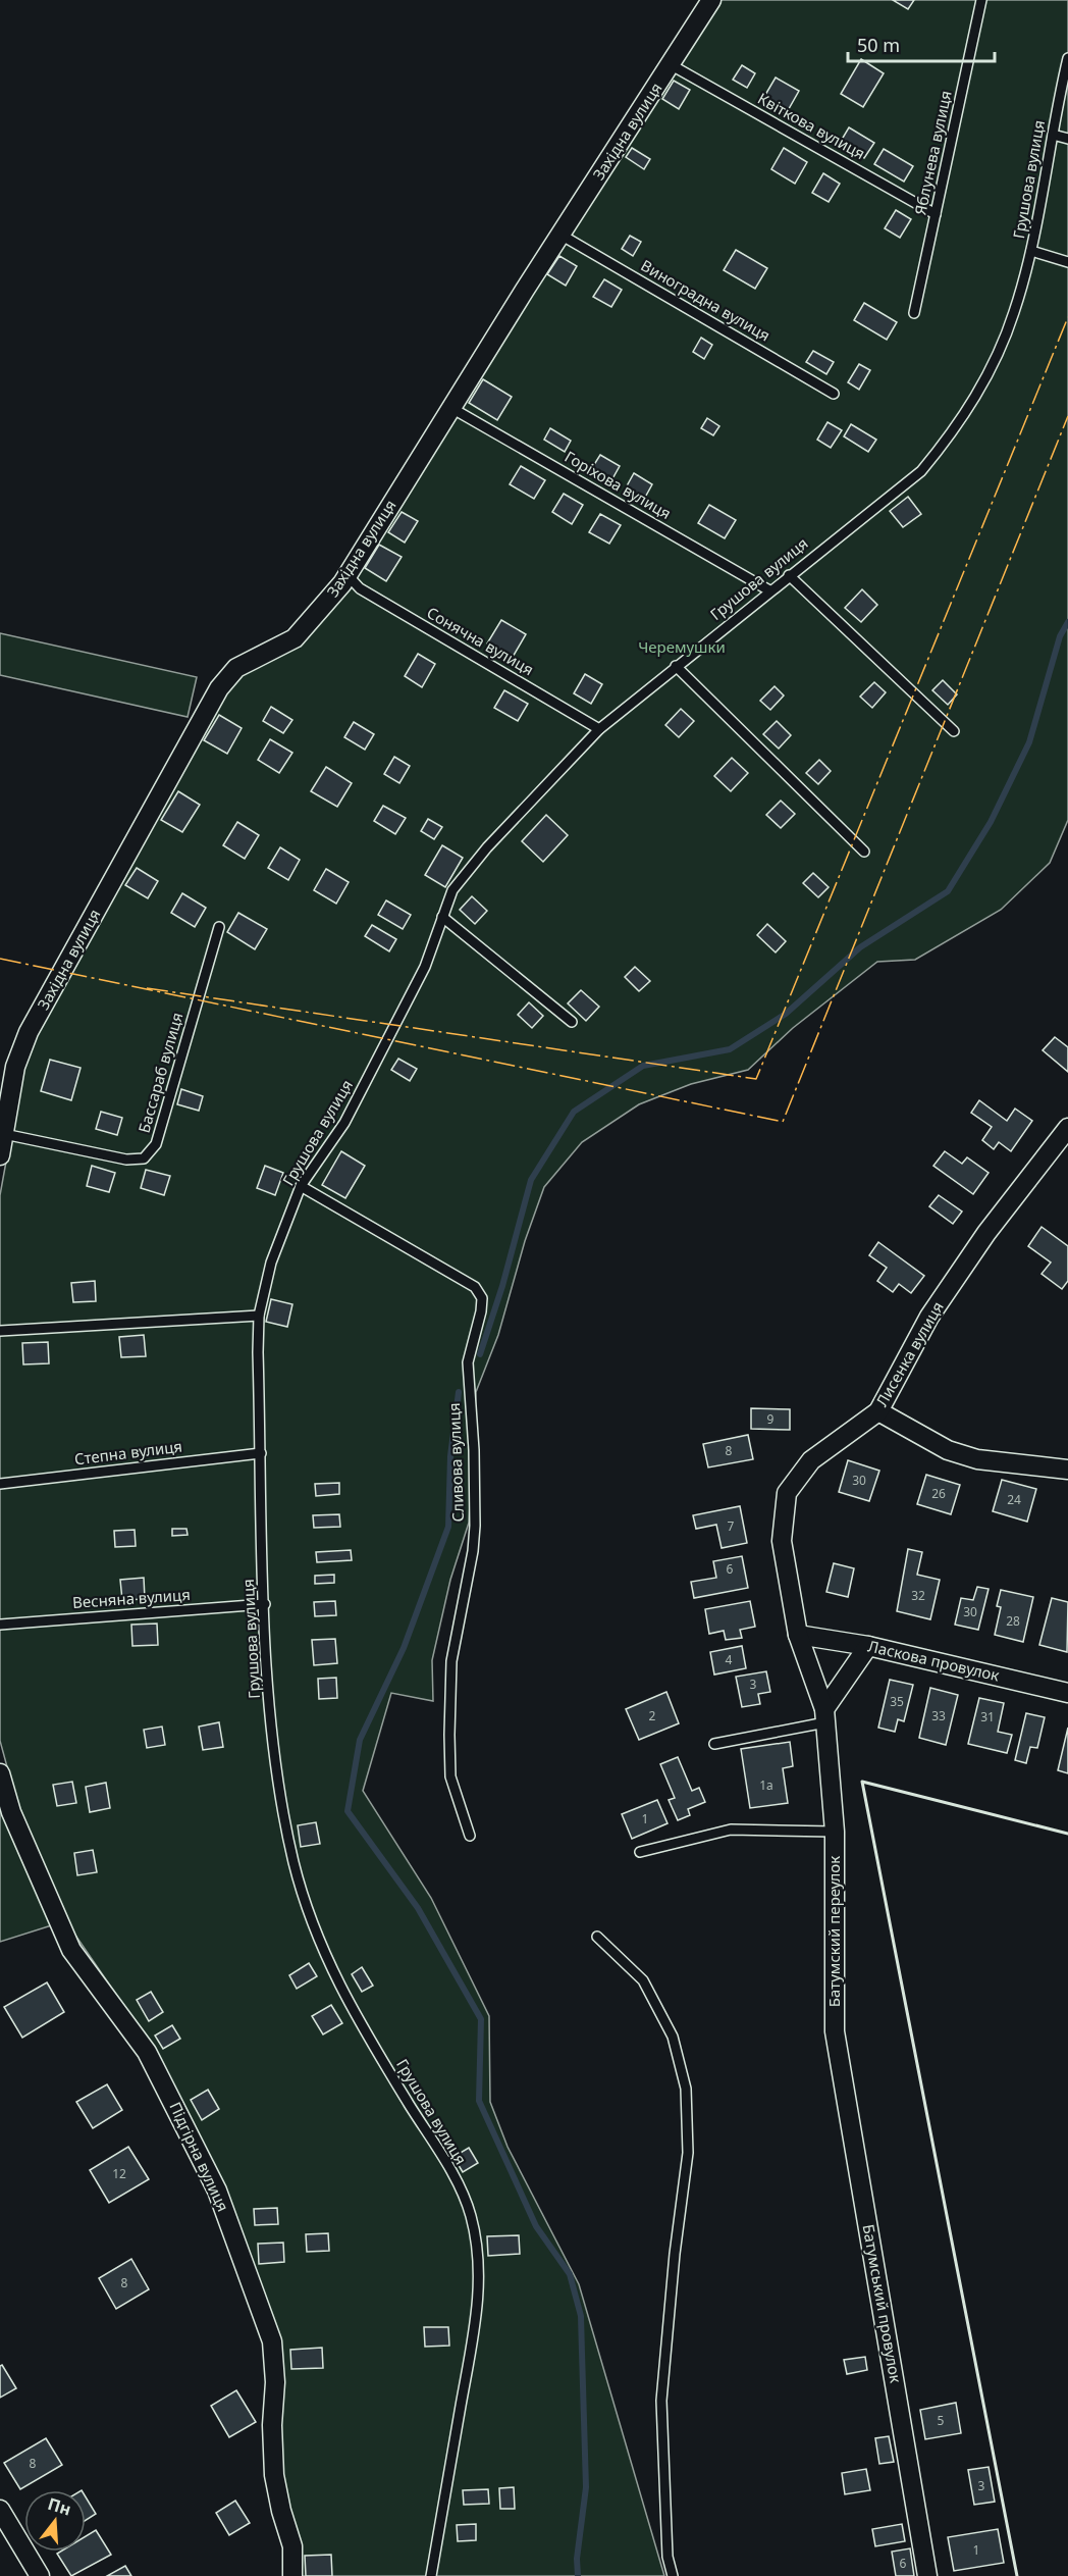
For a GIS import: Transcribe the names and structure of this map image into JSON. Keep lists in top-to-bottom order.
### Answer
{
  "streets": {
    "street": [
      "Західна вулиця",
      "Лисенка вулиця",
      "Ласкова провулок",
      "Батумский переулок",
      "Підгірна вулиця",
      "Батумський провулок"
    ],
    "lane": [
      "Квіткова вулиця",
      "Яблунева вулиця",
      "Грушова вулиця",
      "Виноградна вулиця",
      "Горіхова вулиця",
      "Сонячна вулиця",
      "Бассараб вулиця",
      "Степна вулиця",
      "Сливова вулиця",
      "Весняна вулиця"
    ]
  },
  "crossings": [
    ["Квіткова вулиця", "Західна вулиця"],
    ["Квіткова вулиця", "Яблунева вулиця"],
    ["Західна вулиця", "Виноградна вулиця"],
    ["Західна вулиця", "Горіхова вулиця"],
    ["Західна вулиця", "Сонячна вулиця"],
    ["Західна вулиця", "Бассараб вулиця"],
    ["Грушова вулиця", "Горіхова вулиця"],
    ["Грушова вулиця", "Сонячна вулиця"],
    ["Грушова вулиця", "Степна вулиця"],
    ["Грушова вулиця", "Сливова вулиця"],
    ["Грушова вулиця", "Весняна вулиця"],
    ["Лисенка вулиця", "Ласкова провулок"],
    ["Лисенка вулиця", "Батумский переулок"],
    ["Батумский переулок", "Батумський провулок"]
  ],
  "parks": ["Черемушки"],
  "house_numbers": [
    "9",
    "8",
    "30",
    "26",
    "24",
    "7",
    "6",
    "32",
    "30",
    "28",
    "4",
    "3",
    "35",
    "2",
    "33",
    "31",
    "1а",
    "1",
    "12",
    "8",
    "5",
    "8",
    "3",
    "1",
    "6"
  ],
  "scale_bar": "50 m",
  "north": "top"
}
